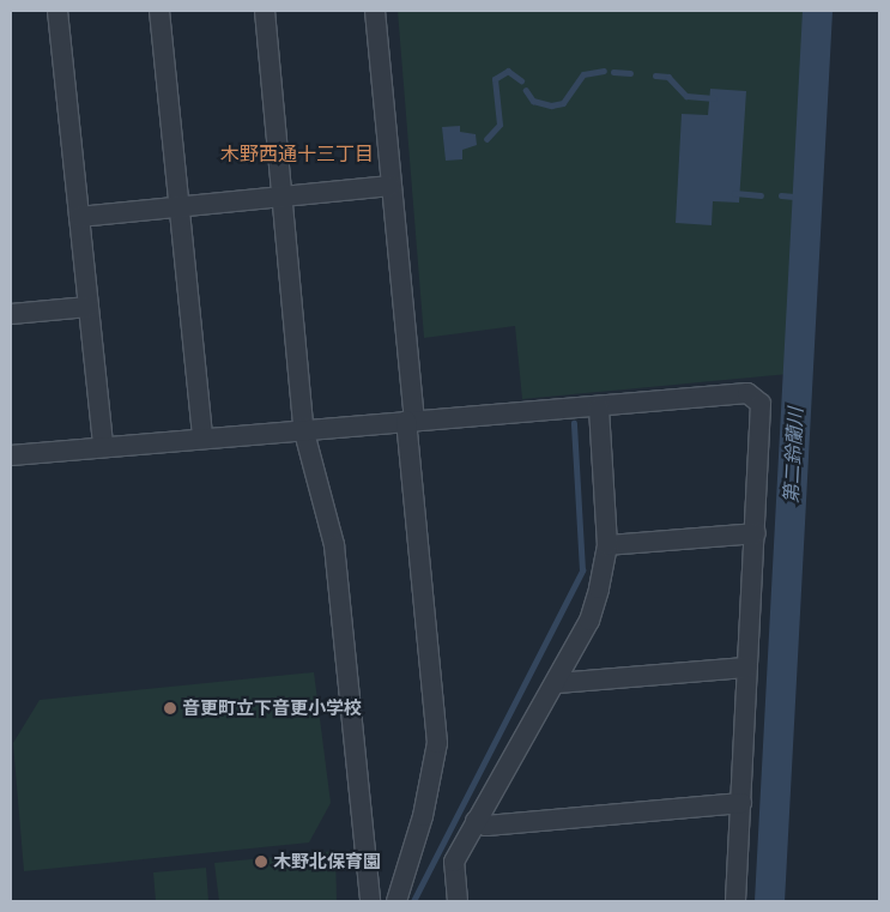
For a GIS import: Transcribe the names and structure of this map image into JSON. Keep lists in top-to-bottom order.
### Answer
{
  "districts": ["木野西通十三丁目"],
  "water": ["第二鈴蘭川"],
  "places": ["音更町立下音更小学校", "木野北保育園"]
}
